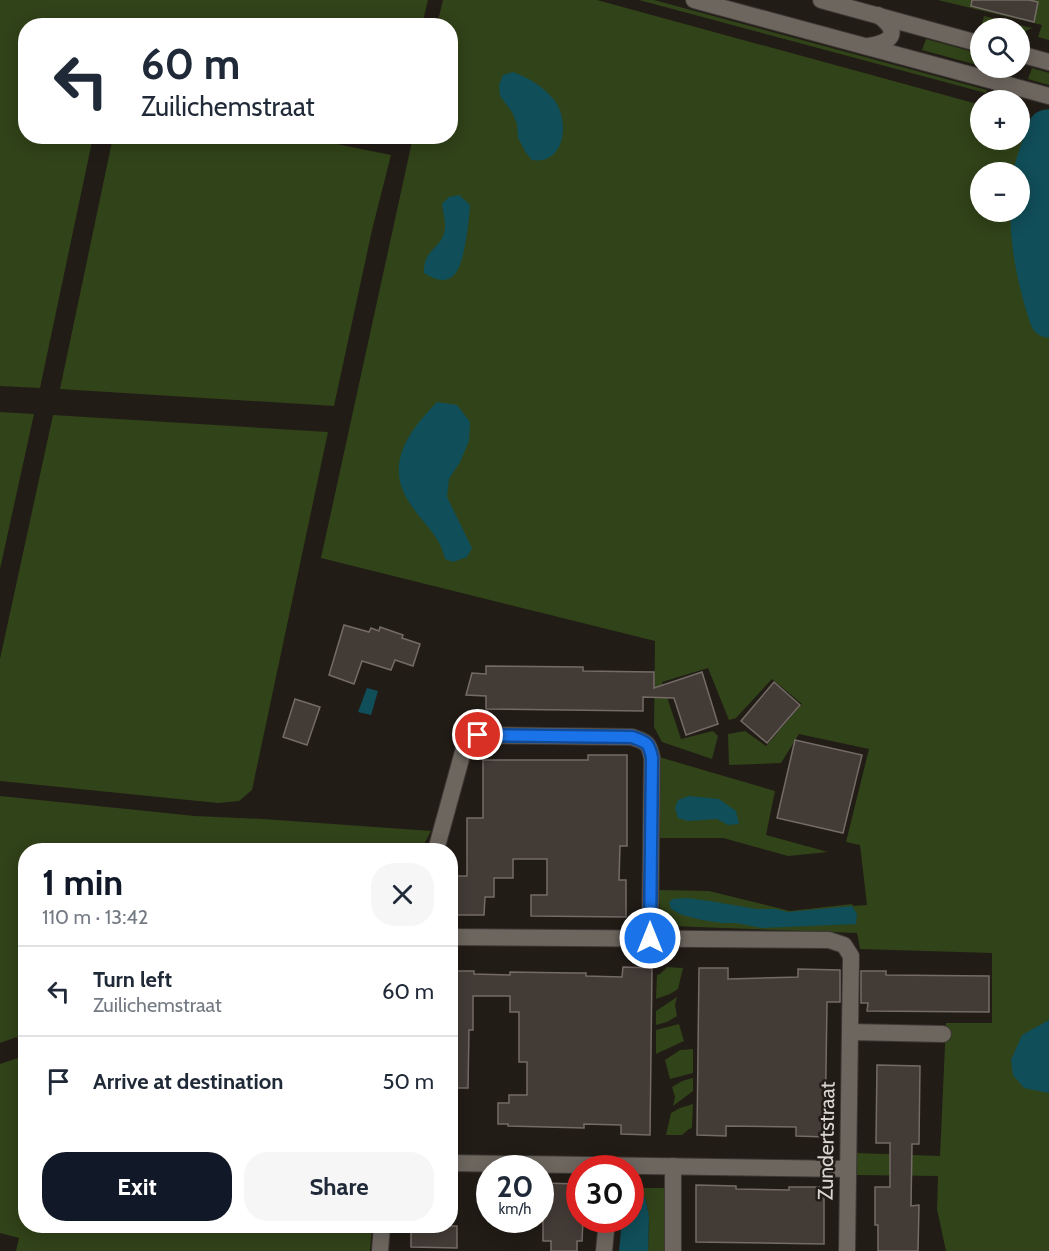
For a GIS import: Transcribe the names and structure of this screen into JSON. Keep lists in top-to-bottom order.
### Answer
{
  "streets": {
    "street": ["Zundertstraat"]
  },
  "page": {
    "map_buttons": ["+", "−"],
    "turn": ["60 m", "Zuilichemstraat"],
    "heading": ["1 min", "110 m · 13:42"],
    "list": [
      {
        "name": "Turn left",
        "note": "Zuilichemstraat",
        "value": "60 m"
      },
      {
        "name": "Arrive at destination",
        "value": "50 m"
      }
    ],
    "buttons": ["Exit", "Share"],
    "speed": "20 km/h",
    "limit": "30"
  }
}
